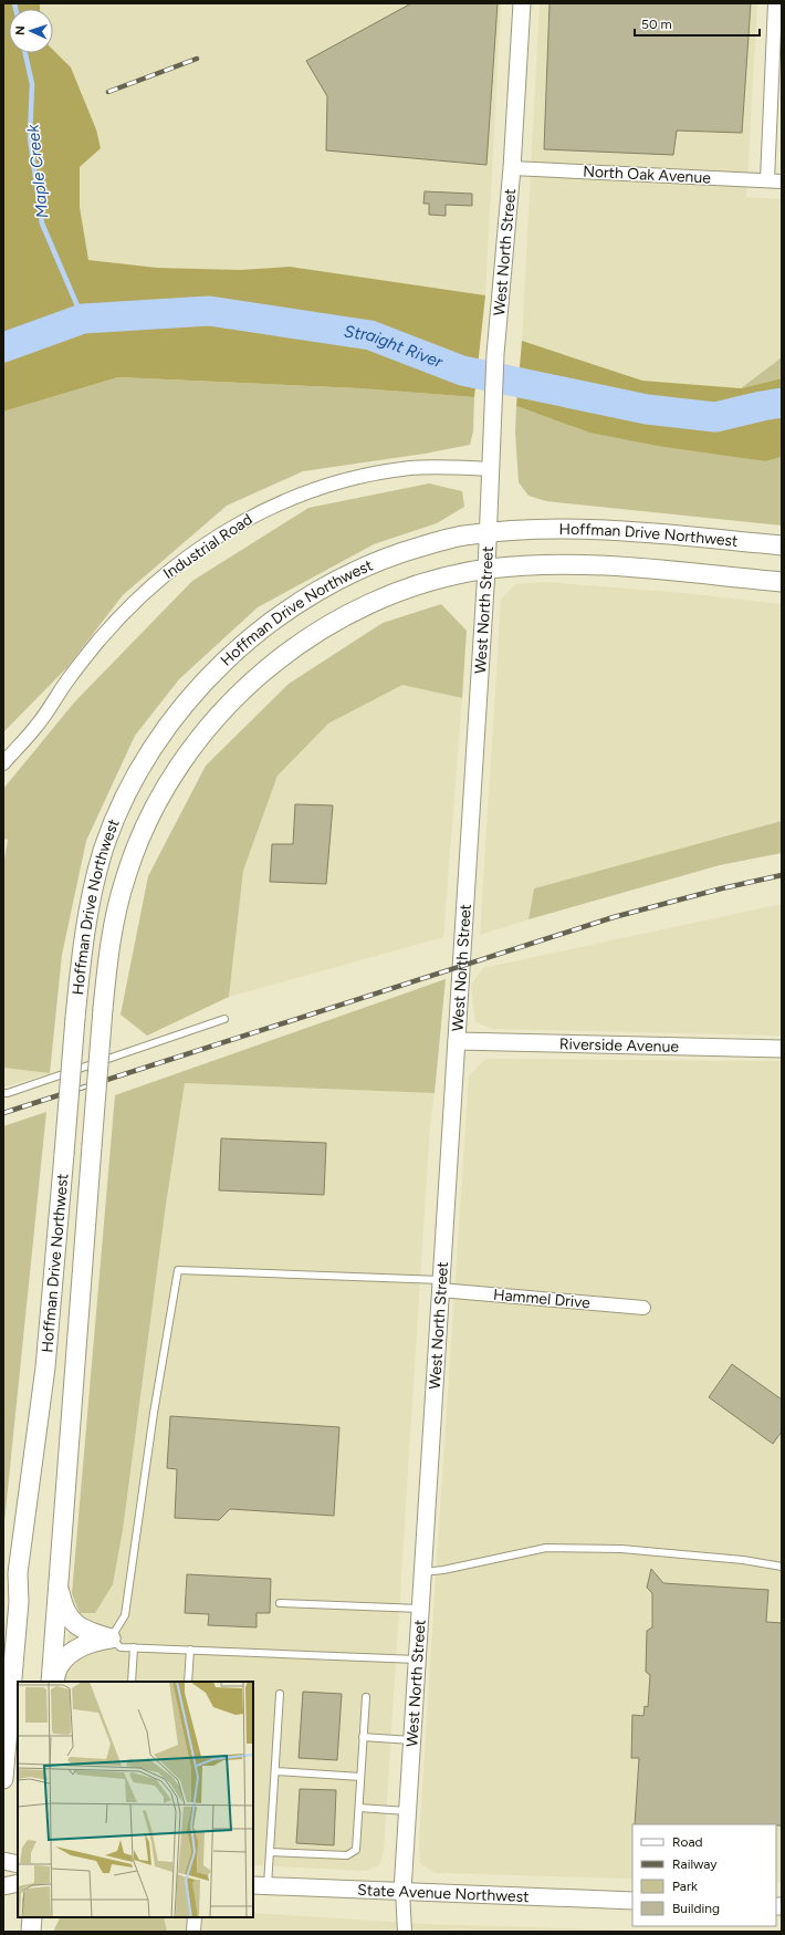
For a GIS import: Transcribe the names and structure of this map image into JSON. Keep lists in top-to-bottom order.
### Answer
{
  "streets": {
    "main road": ["Hoffman Drive Northwest"],
    "street": [
      "North Oak Avenue",
      "West North Street",
      "Industrial Road",
      "Riverside Avenue",
      "Hammel Drive",
      "State Avenue Northwest"
    ]
  },
  "crossings": [
    ["North Oak Avenue", "West North Street"],
    ["West North Street", "Hoffman Drive Northwest"],
    ["West North Street", "Industrial Road"],
    ["West North Street", "Riverside Avenue"],
    ["West North Street", "Hammel Drive"],
    ["West North Street", "State Avenue Northwest"]
  ],
  "water": ["Maple Creek", "Straight River"],
  "legend": [
    "Road",
    "Railway",
    "Park",
    "Building"
  ],
  "scale_bar": "50 m",
  "north": "left"
}
